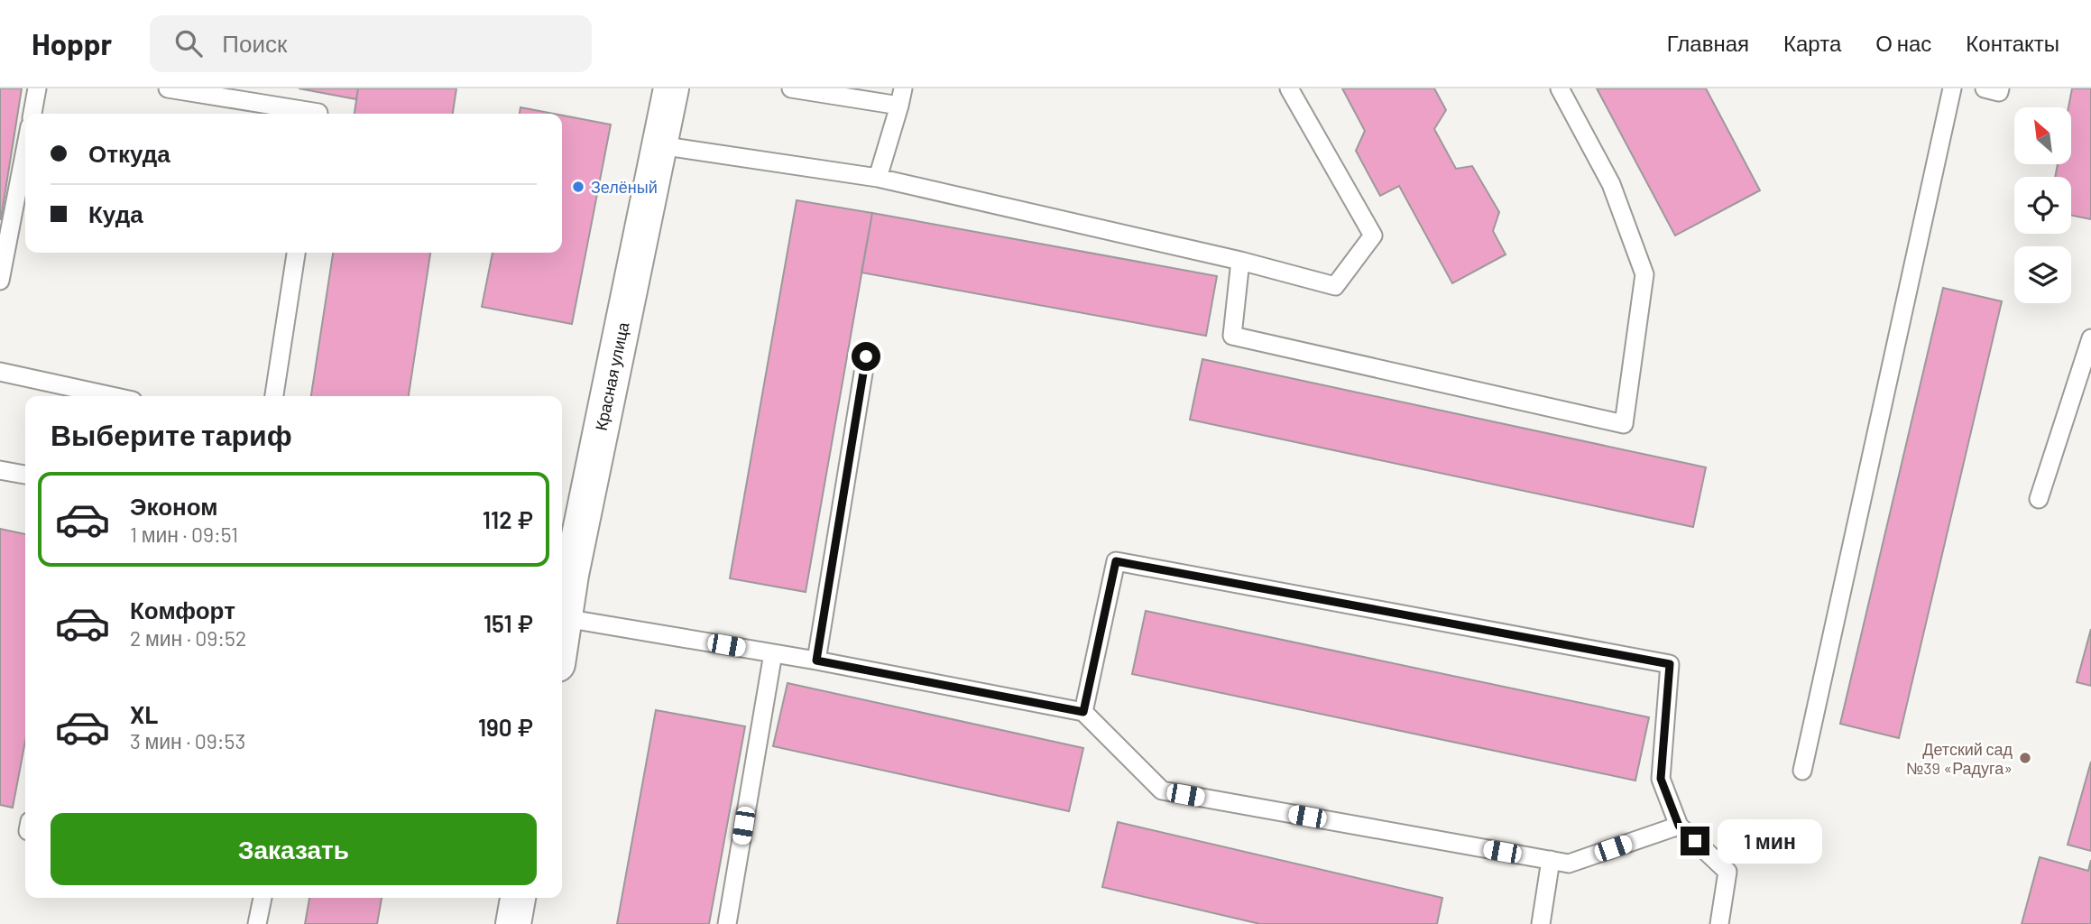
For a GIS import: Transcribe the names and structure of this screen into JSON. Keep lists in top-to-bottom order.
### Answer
{
  "streets": {
    "street": ["Красная улица"]
  },
  "places": ["Зелёный", "Детский сад №39 «Радуга»"],
  "north": "top left",
  "page": {
    "header": "Hoppr",
    "search": "Поиск",
    "nav": [
      "Главная",
      "Карта",
      "О нас",
      "Контакты"
    ],
    "banner": ["Откуда", "Куда"],
    "heading": "Выберите тариф",
    "list": [
      {
        "name": "Эконом",
        "note": "1 мин · 09:51",
        "value": "112 ₽"
      },
      {
        "name": "Комфорт",
        "note": "2 мин · 09:52",
        "value": "151 ₽"
      },
      {
        "name": "XL",
        "note": "3 мин · 09:53",
        "value": "190 ₽"
      }
    ],
    "buttons": "Заказать",
    "bubble": "1 мин"
  }
}
